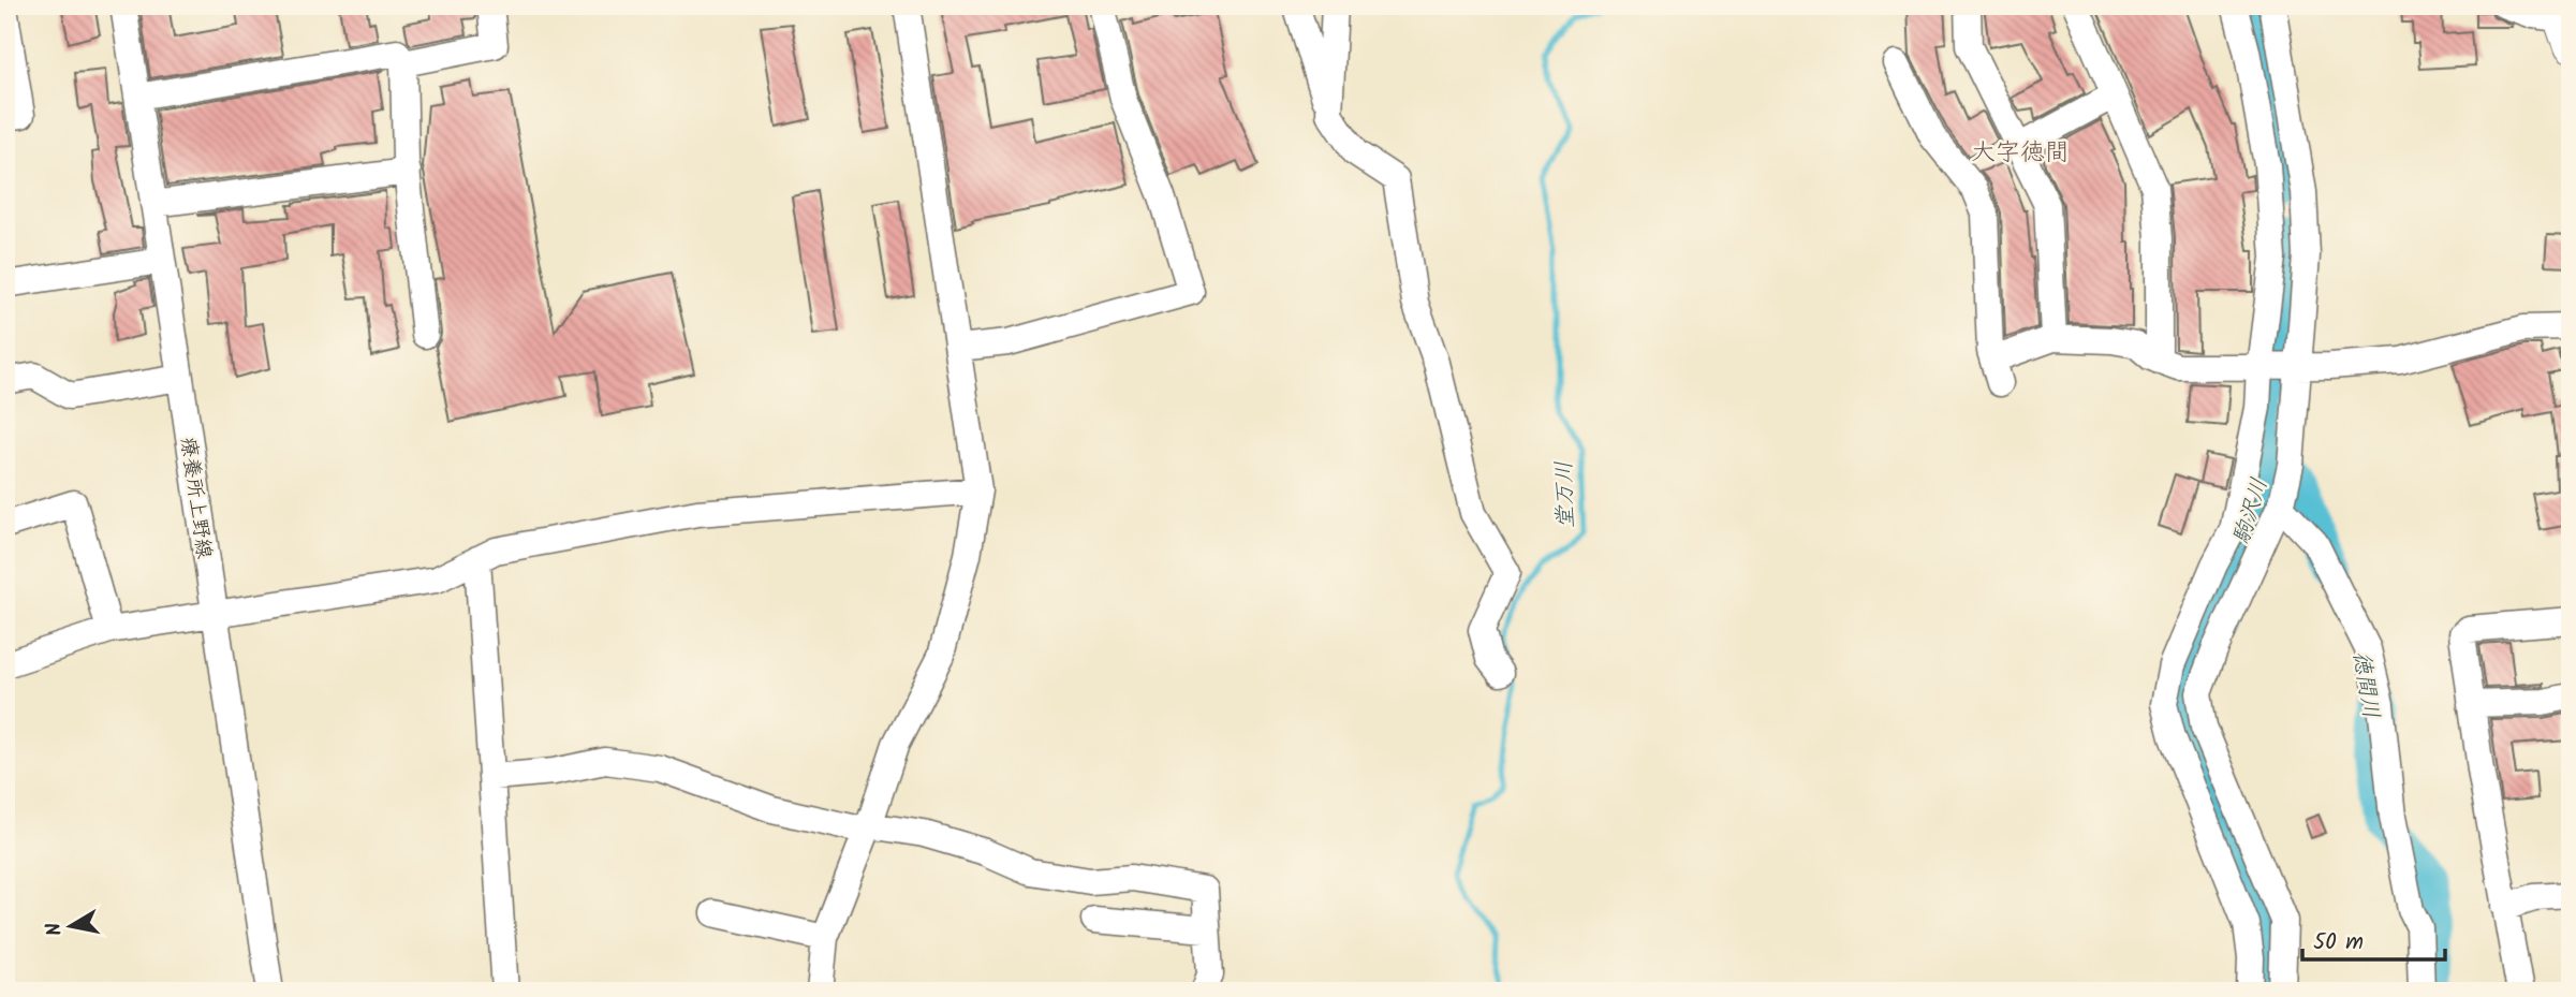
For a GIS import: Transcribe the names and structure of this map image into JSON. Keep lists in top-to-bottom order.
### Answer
{
  "streets": {
    "street": ["療養所上野線"]
  },
  "districts": ["大字徳間"],
  "water": ["堂万川", "駒沢川", "徳間川"],
  "scale_bar": "50 m",
  "north": "left"
}
